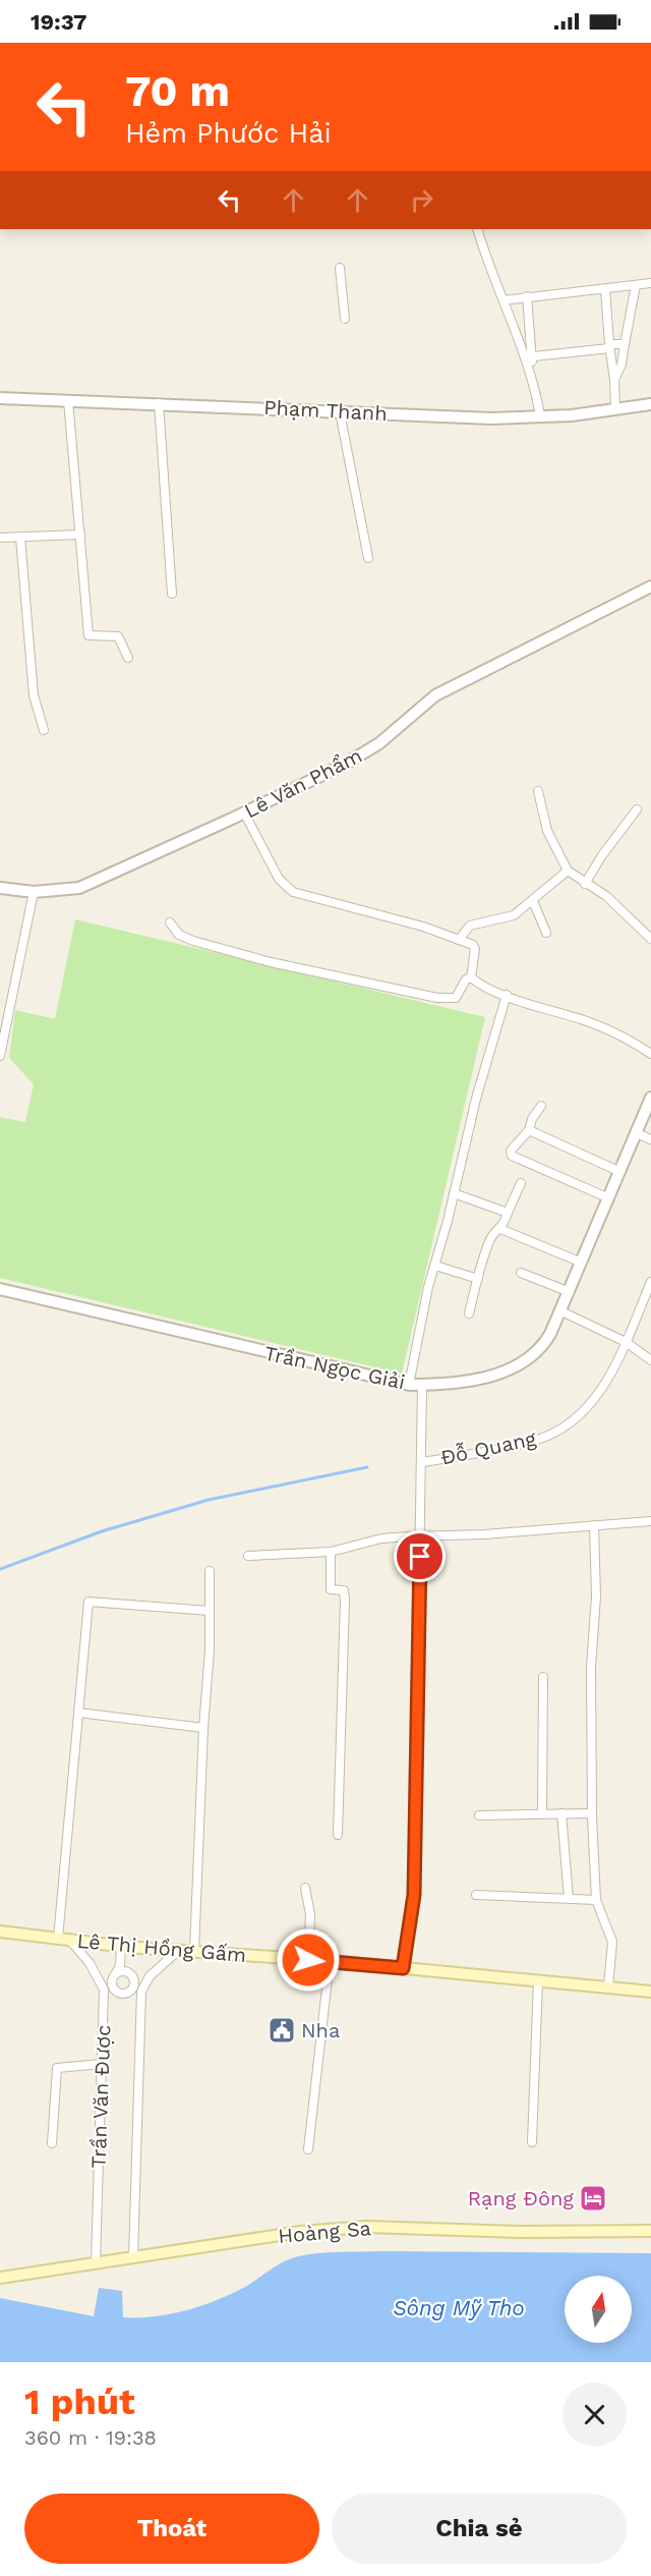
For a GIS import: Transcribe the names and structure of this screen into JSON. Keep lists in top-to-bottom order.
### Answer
{
  "streets": {
    "main road": ["Lê Thị Hồng Gấm", "Hoàng Sa"],
    "street": [
      "Phạm Thanh",
      "Lê Văn Phẩm",
      "Trần Ngọc Giải",
      "Đỗ Quang",
      "Trần Văn Được"
    ]
  },
  "crossings": [
    ["Lê Thị Hồng Gấm", "Trần Văn Được"],
    ["Trần Văn Được", "Hoàng Sa"]
  ],
  "water": ["Sông Mỹ Tho"],
  "places": {
    "public building": ["Nha"],
    "hotel": ["Rạng Đông"]
  },
  "north": "top",
  "page": {
    "status": "19:37",
    "turn": ["70 m", "Hẻm Phước Hải"],
    "heading": ["1 phút", "360 m · 19:38"],
    "buttons": ["Thoát", "Chia sẻ"]
  }
}
